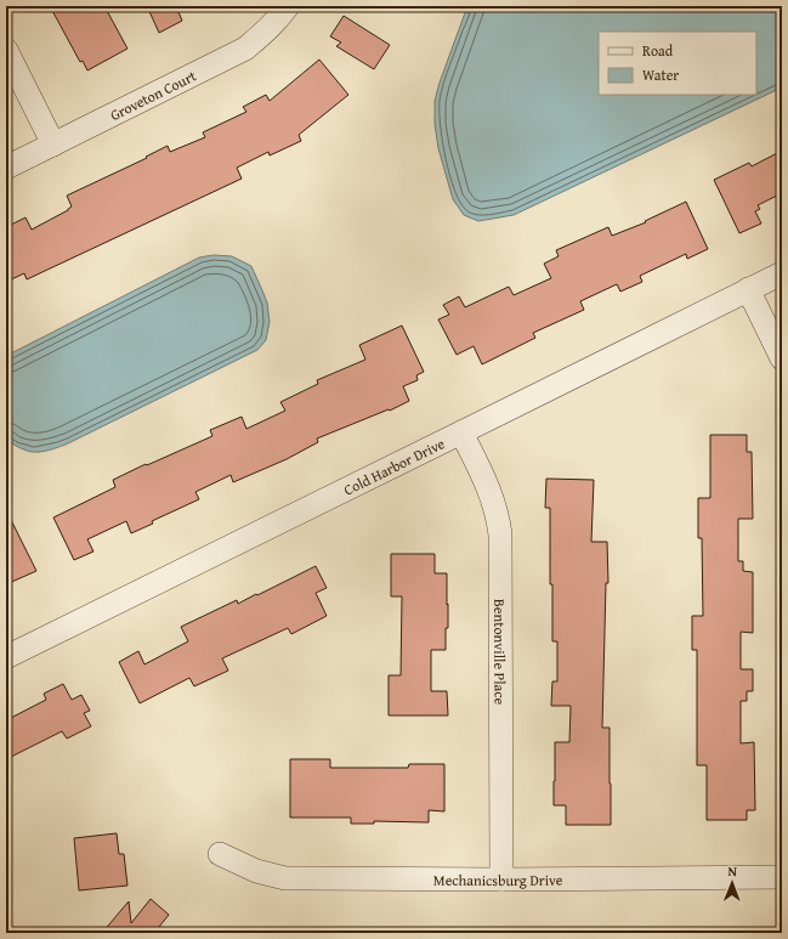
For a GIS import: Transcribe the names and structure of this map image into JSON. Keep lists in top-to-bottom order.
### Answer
{
  "streets": {
    "street": [
      "Groveton Court",
      "Cold Harbor Drive",
      "Bentonville Place",
      "Mechanicsburg Drive"
    ]
  },
  "crossings": [
    ["Cold Harbor Drive", "Bentonville Place"],
    ["Bentonville Place", "Mechanicsburg Drive"]
  ],
  "legend": ["Road", "Water"],
  "north": "top"
}
